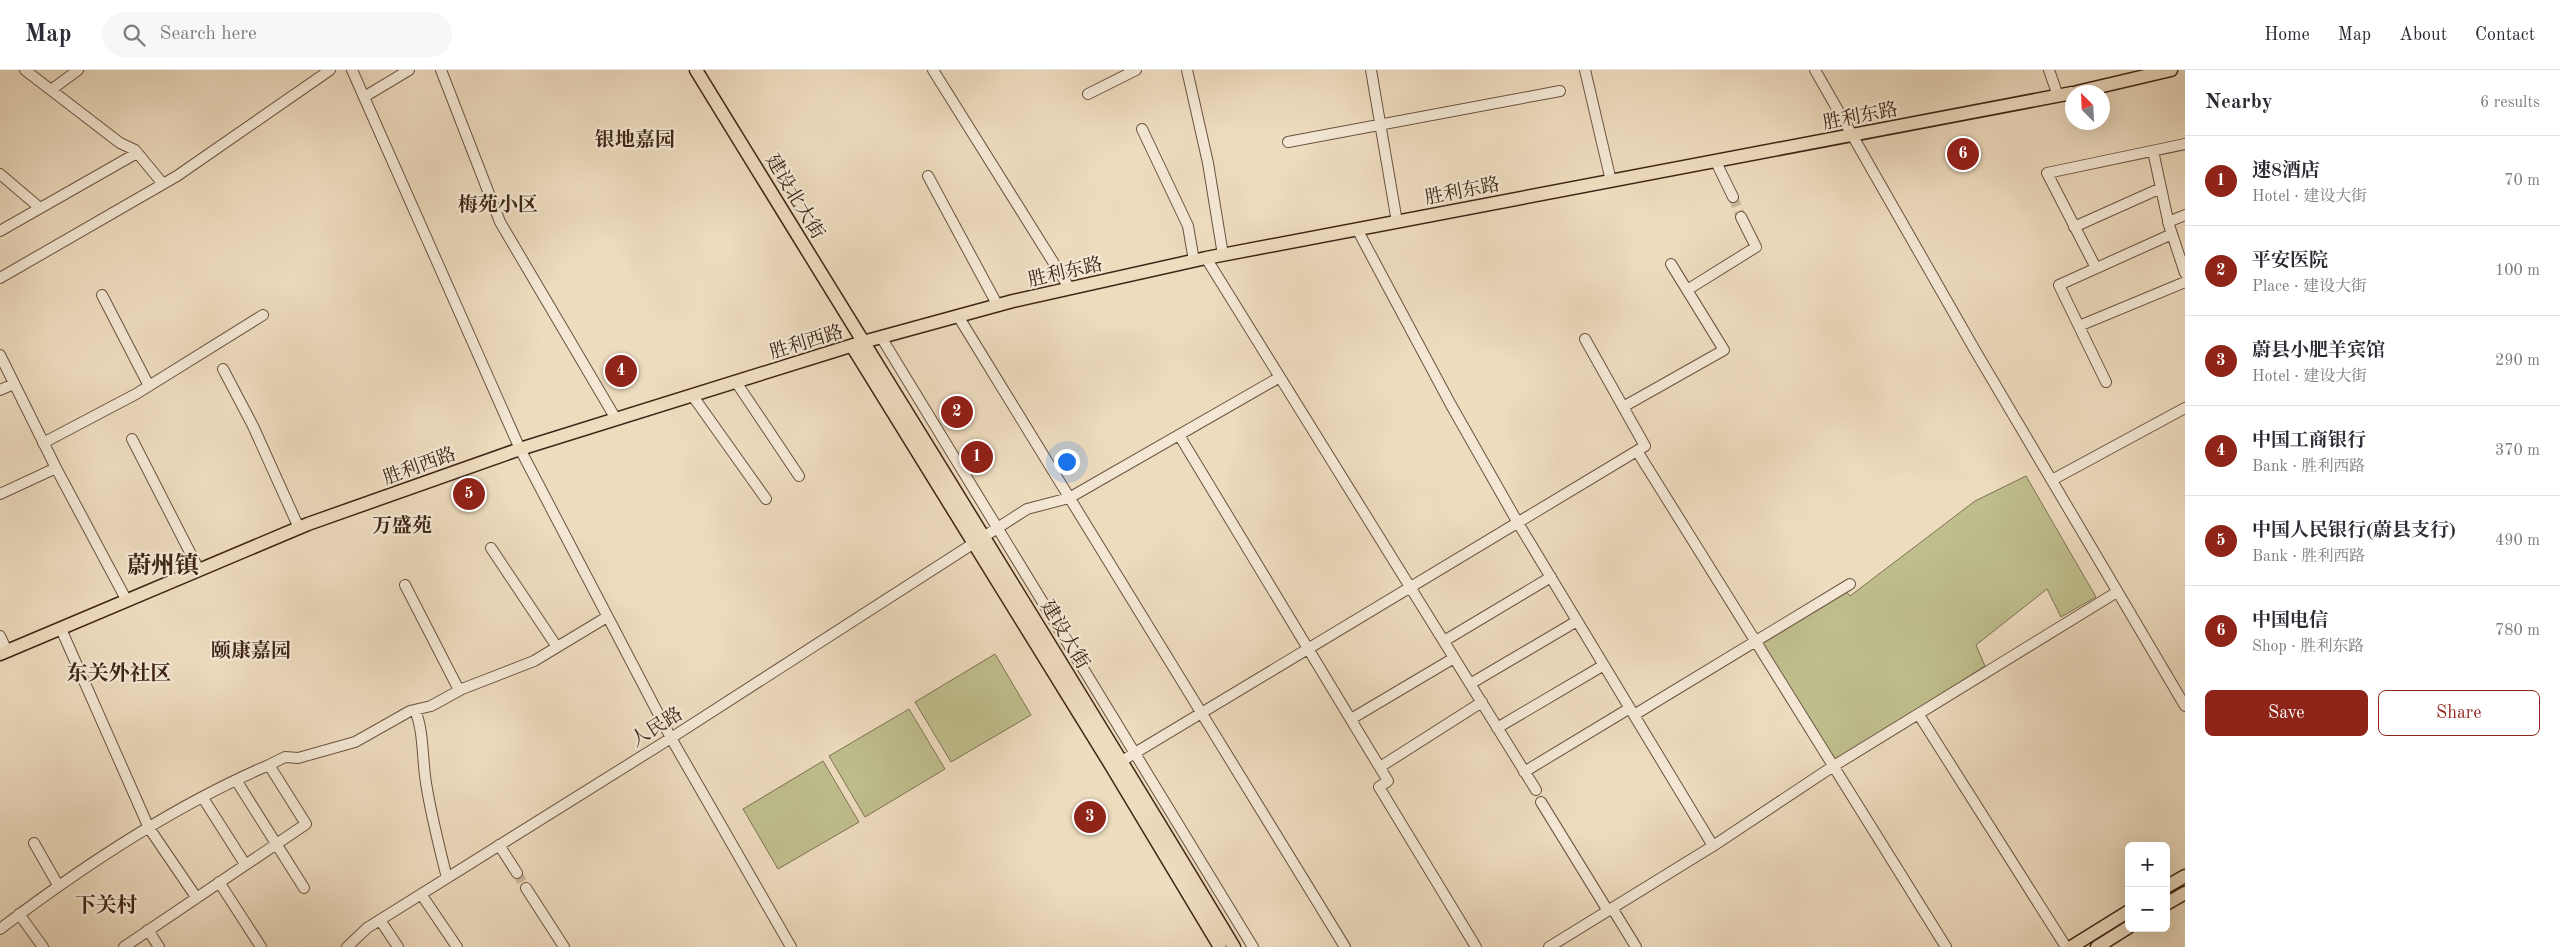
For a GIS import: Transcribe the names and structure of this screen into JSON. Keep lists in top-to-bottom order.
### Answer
{
  "streets": {
    "main road": [
      "胜利东路",
      "建设北大街",
      "胜利西路",
      "建设大街"
    ],
    "street": ["人民路"]
  },
  "crossings": [
    ["胜利东路", "建设北大街"],
    ["胜利东路", "胜利西路"],
    ["胜利东路", "建设大街"],
    ["建设北大街", "胜利西路"],
    ["建设北大街", "建设大街"],
    ["胜利西路", "建设大街"],
    ["建设大街", "人民路"]
  ],
  "districts": [
    "银地嘉园",
    "梅苑小区",
    "万盛苑",
    "蔚州镇",
    "颐康嘉园",
    "东关外社区",
    "下关村"
  ],
  "north": "top left",
  "page": {
    "header": "Map",
    "search": "Search here",
    "nav": [
      "Home",
      "Map",
      "About",
      "Contact"
    ],
    "heading": ["Nearby", "6 results"],
    "list": [
      {
        "mark": "1",
        "name": "速8酒店",
        "note": "Hotel · 建设大街",
        "value": "70 m"
      },
      {
        "mark": "2",
        "name": "平安医院",
        "note": "Place · 建设大街",
        "value": "100 m"
      },
      {
        "mark": "3",
        "name": "蔚县小肥羊宾馆",
        "note": "Hotel · 建设大街",
        "value": "290 m"
      },
      {
        "mark": "4",
        "name": "中国工商银行",
        "note": "Bank · 胜利西路",
        "value": "370 m"
      },
      {
        "mark": "5",
        "name": "中国人民银行(蔚县支行)",
        "note": "Bank · 胜利西路",
        "value": "490 m"
      },
      {
        "mark": "6",
        "name": "中国电信",
        "note": "Shop · 胜利东路",
        "value": "780 m"
      }
    ],
    "pins": [
      "6",
      "4",
      "2",
      "1",
      "5",
      "3"
    ],
    "buttons": ["Save", "Share"],
    "map_buttons": ["+", "−"]
  }
}
